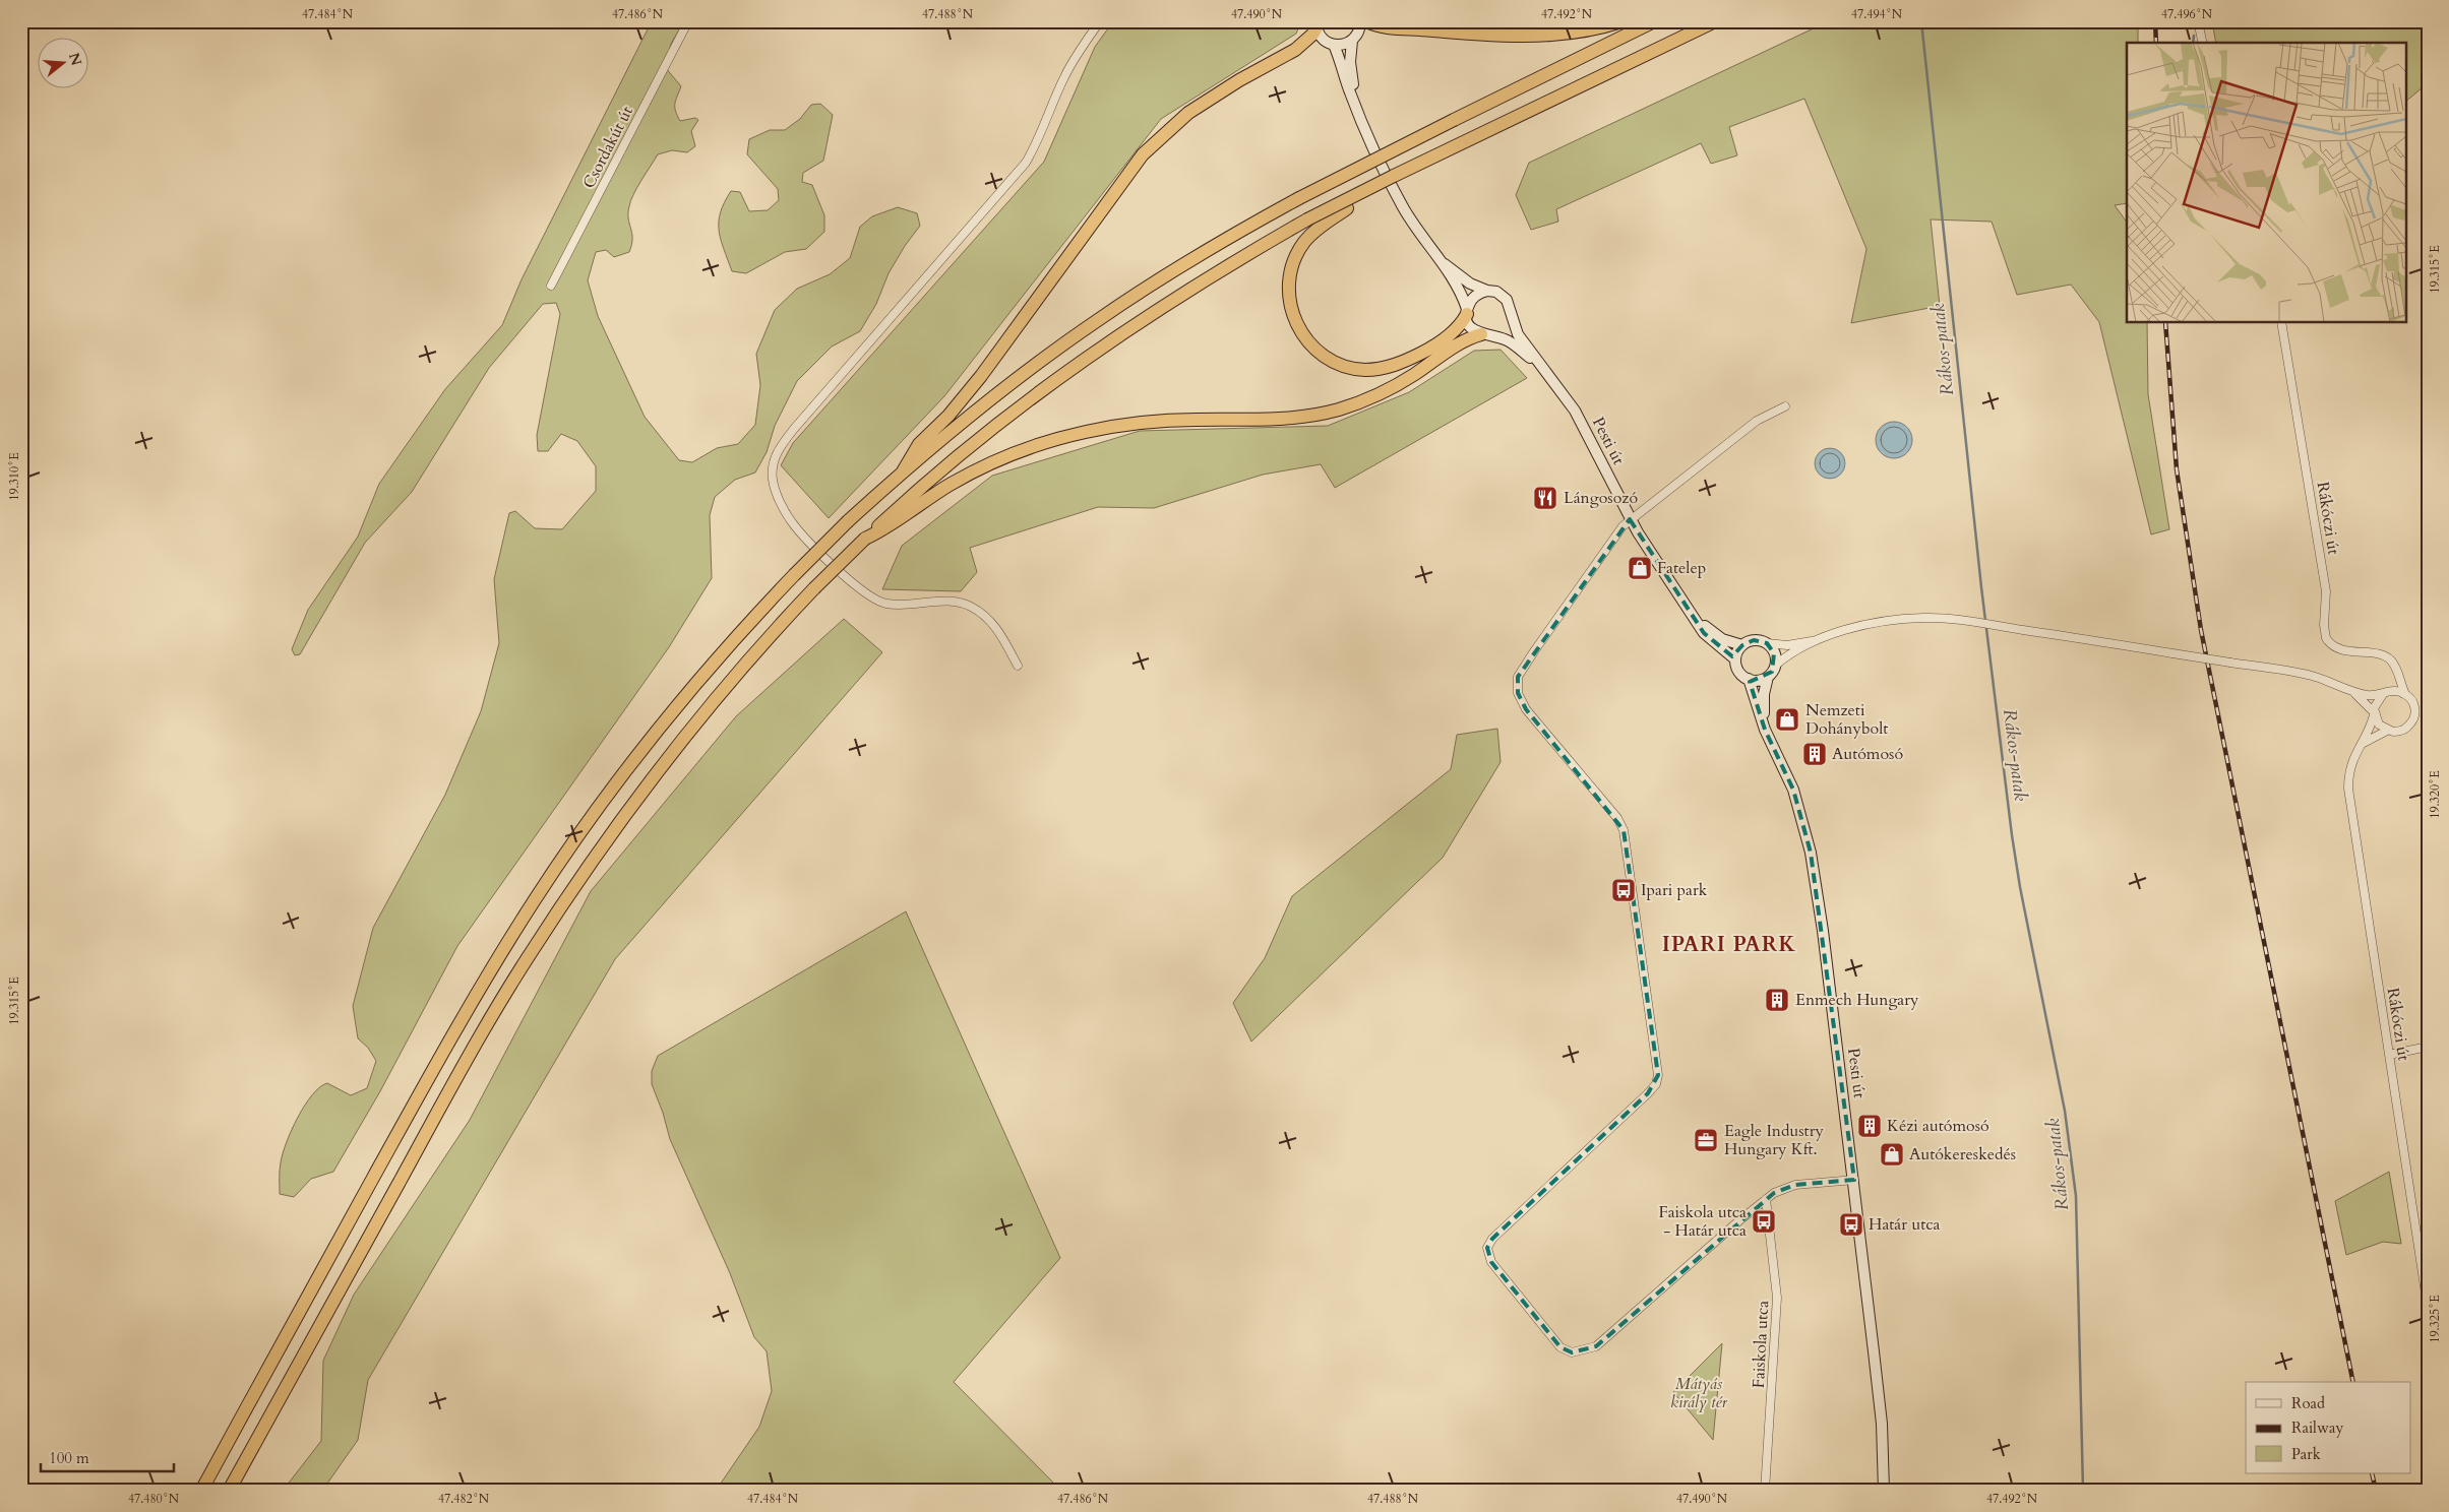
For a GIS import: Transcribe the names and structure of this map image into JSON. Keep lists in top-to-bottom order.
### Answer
{
  "streets": {
    "main road": ["Pesti út"],
    "street": ["Csordakút út", "Rákóczi út", "Faiskola utca"]
  },
  "districts": ["IPARI PARK"],
  "water": ["Rákos-patak"],
  "parks": ["Mátyás király tér"],
  "places": {
    "restaurant": ["Lángosozó"],
    "shop": ["Fatelep", "Nemzeti Dohánybolt", "Autókereskedés"],
    "building": ["Autómosó", "Enmech Hungary", "Kézi autómosó"],
    "bus stop": ["Ipari park", "Faiskola utca - Határ utca", "Határ utca"],
    "office": ["Eagle Industry Hungary Kft."]
  },
  "legend": ["Road", "Railway", "Park"],
  "scale_bar": "100 m",
  "north": "right",
  "coordinates": [
    "47.484°N",
    "47.486°N",
    "47.488°N",
    "47.490°N",
    "47.492°N",
    "47.494°N",
    "47.496°N",
    "19.315°E",
    "19.310°E",
    "19.320°E",
    "19.325°E",
    "47.480°N",
    "47.482°N"
  ]
}
